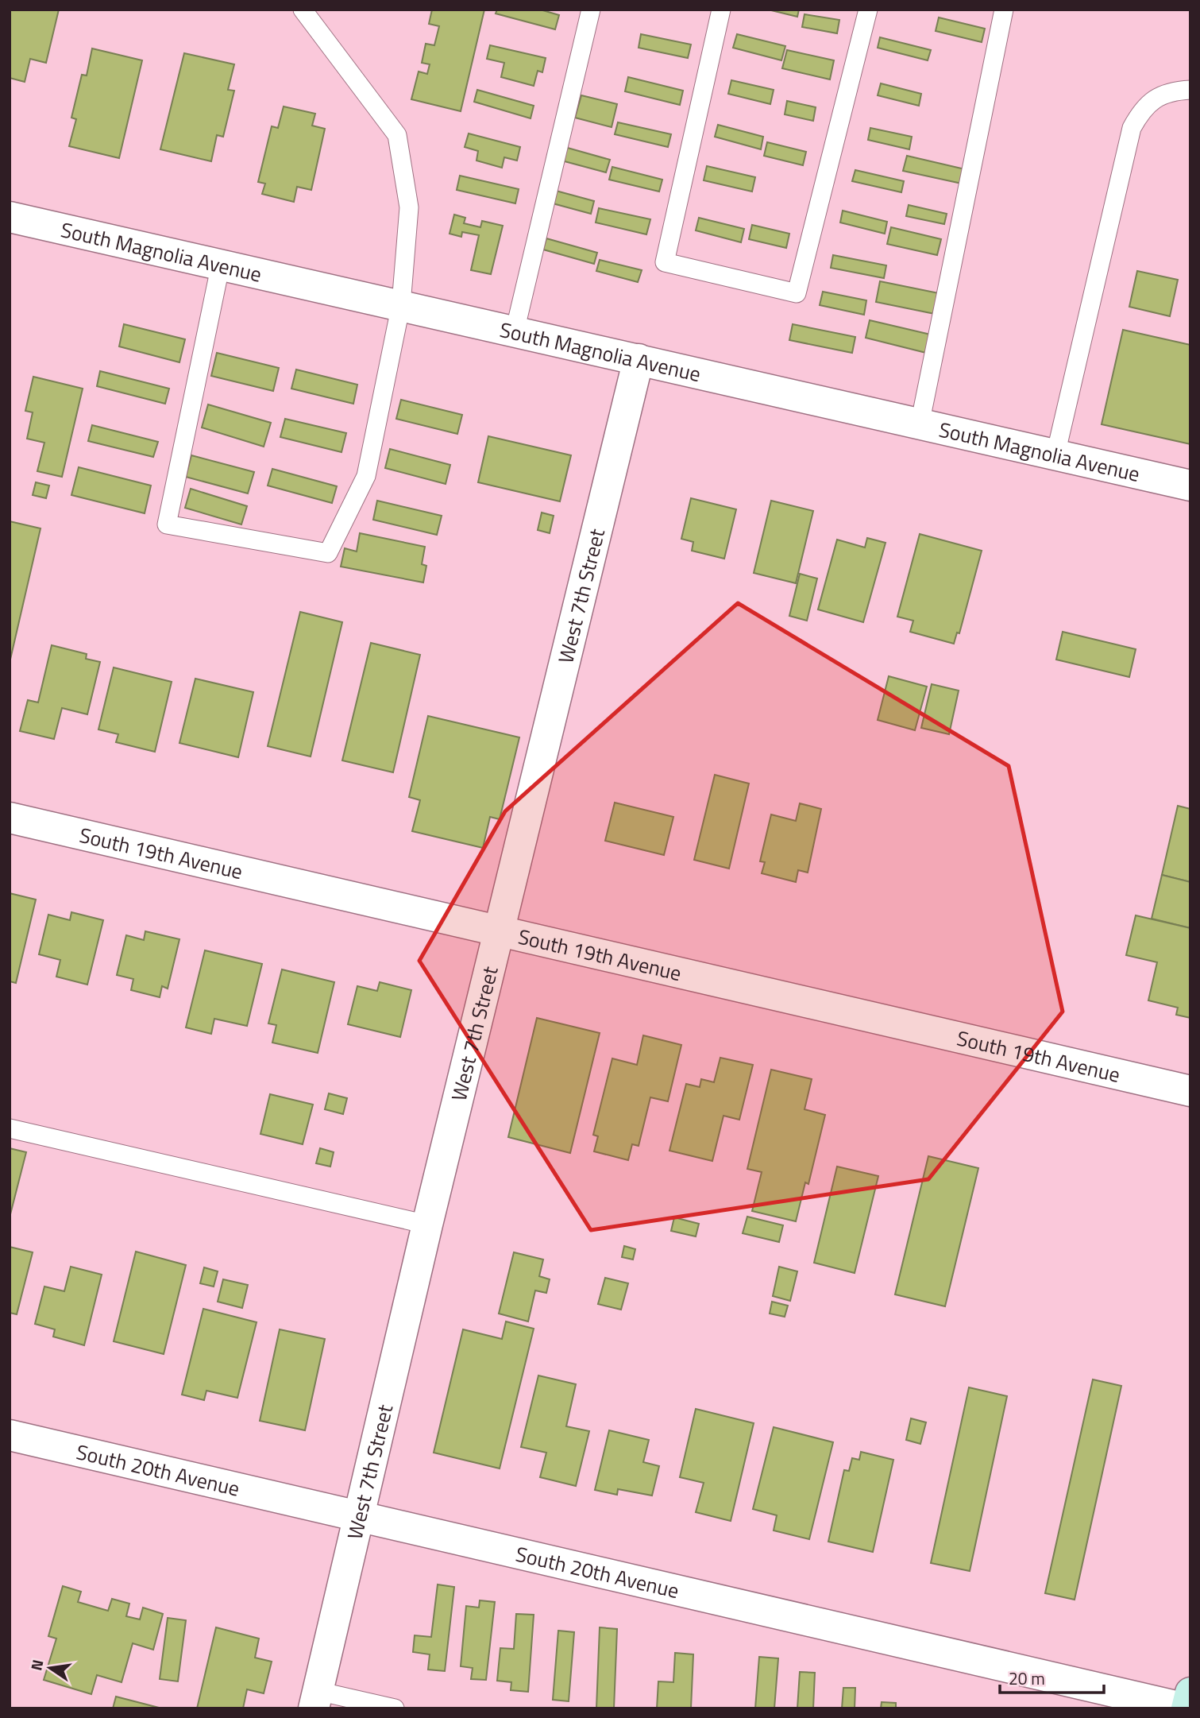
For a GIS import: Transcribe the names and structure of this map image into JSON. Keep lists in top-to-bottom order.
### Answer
{
  "streets": {
    "street": [
      "South Magnolia Avenue",
      "West 7th Street",
      "South 19th Avenue",
      "South 20th Avenue"
    ]
  },
  "crossings": [
    ["South Magnolia Avenue", "West 7th Street"],
    ["West 7th Street", "South 19th Avenue"],
    ["West 7th Street", "South 20th Avenue"]
  ],
  "scale_bar": "20 m",
  "north": "left"
}
